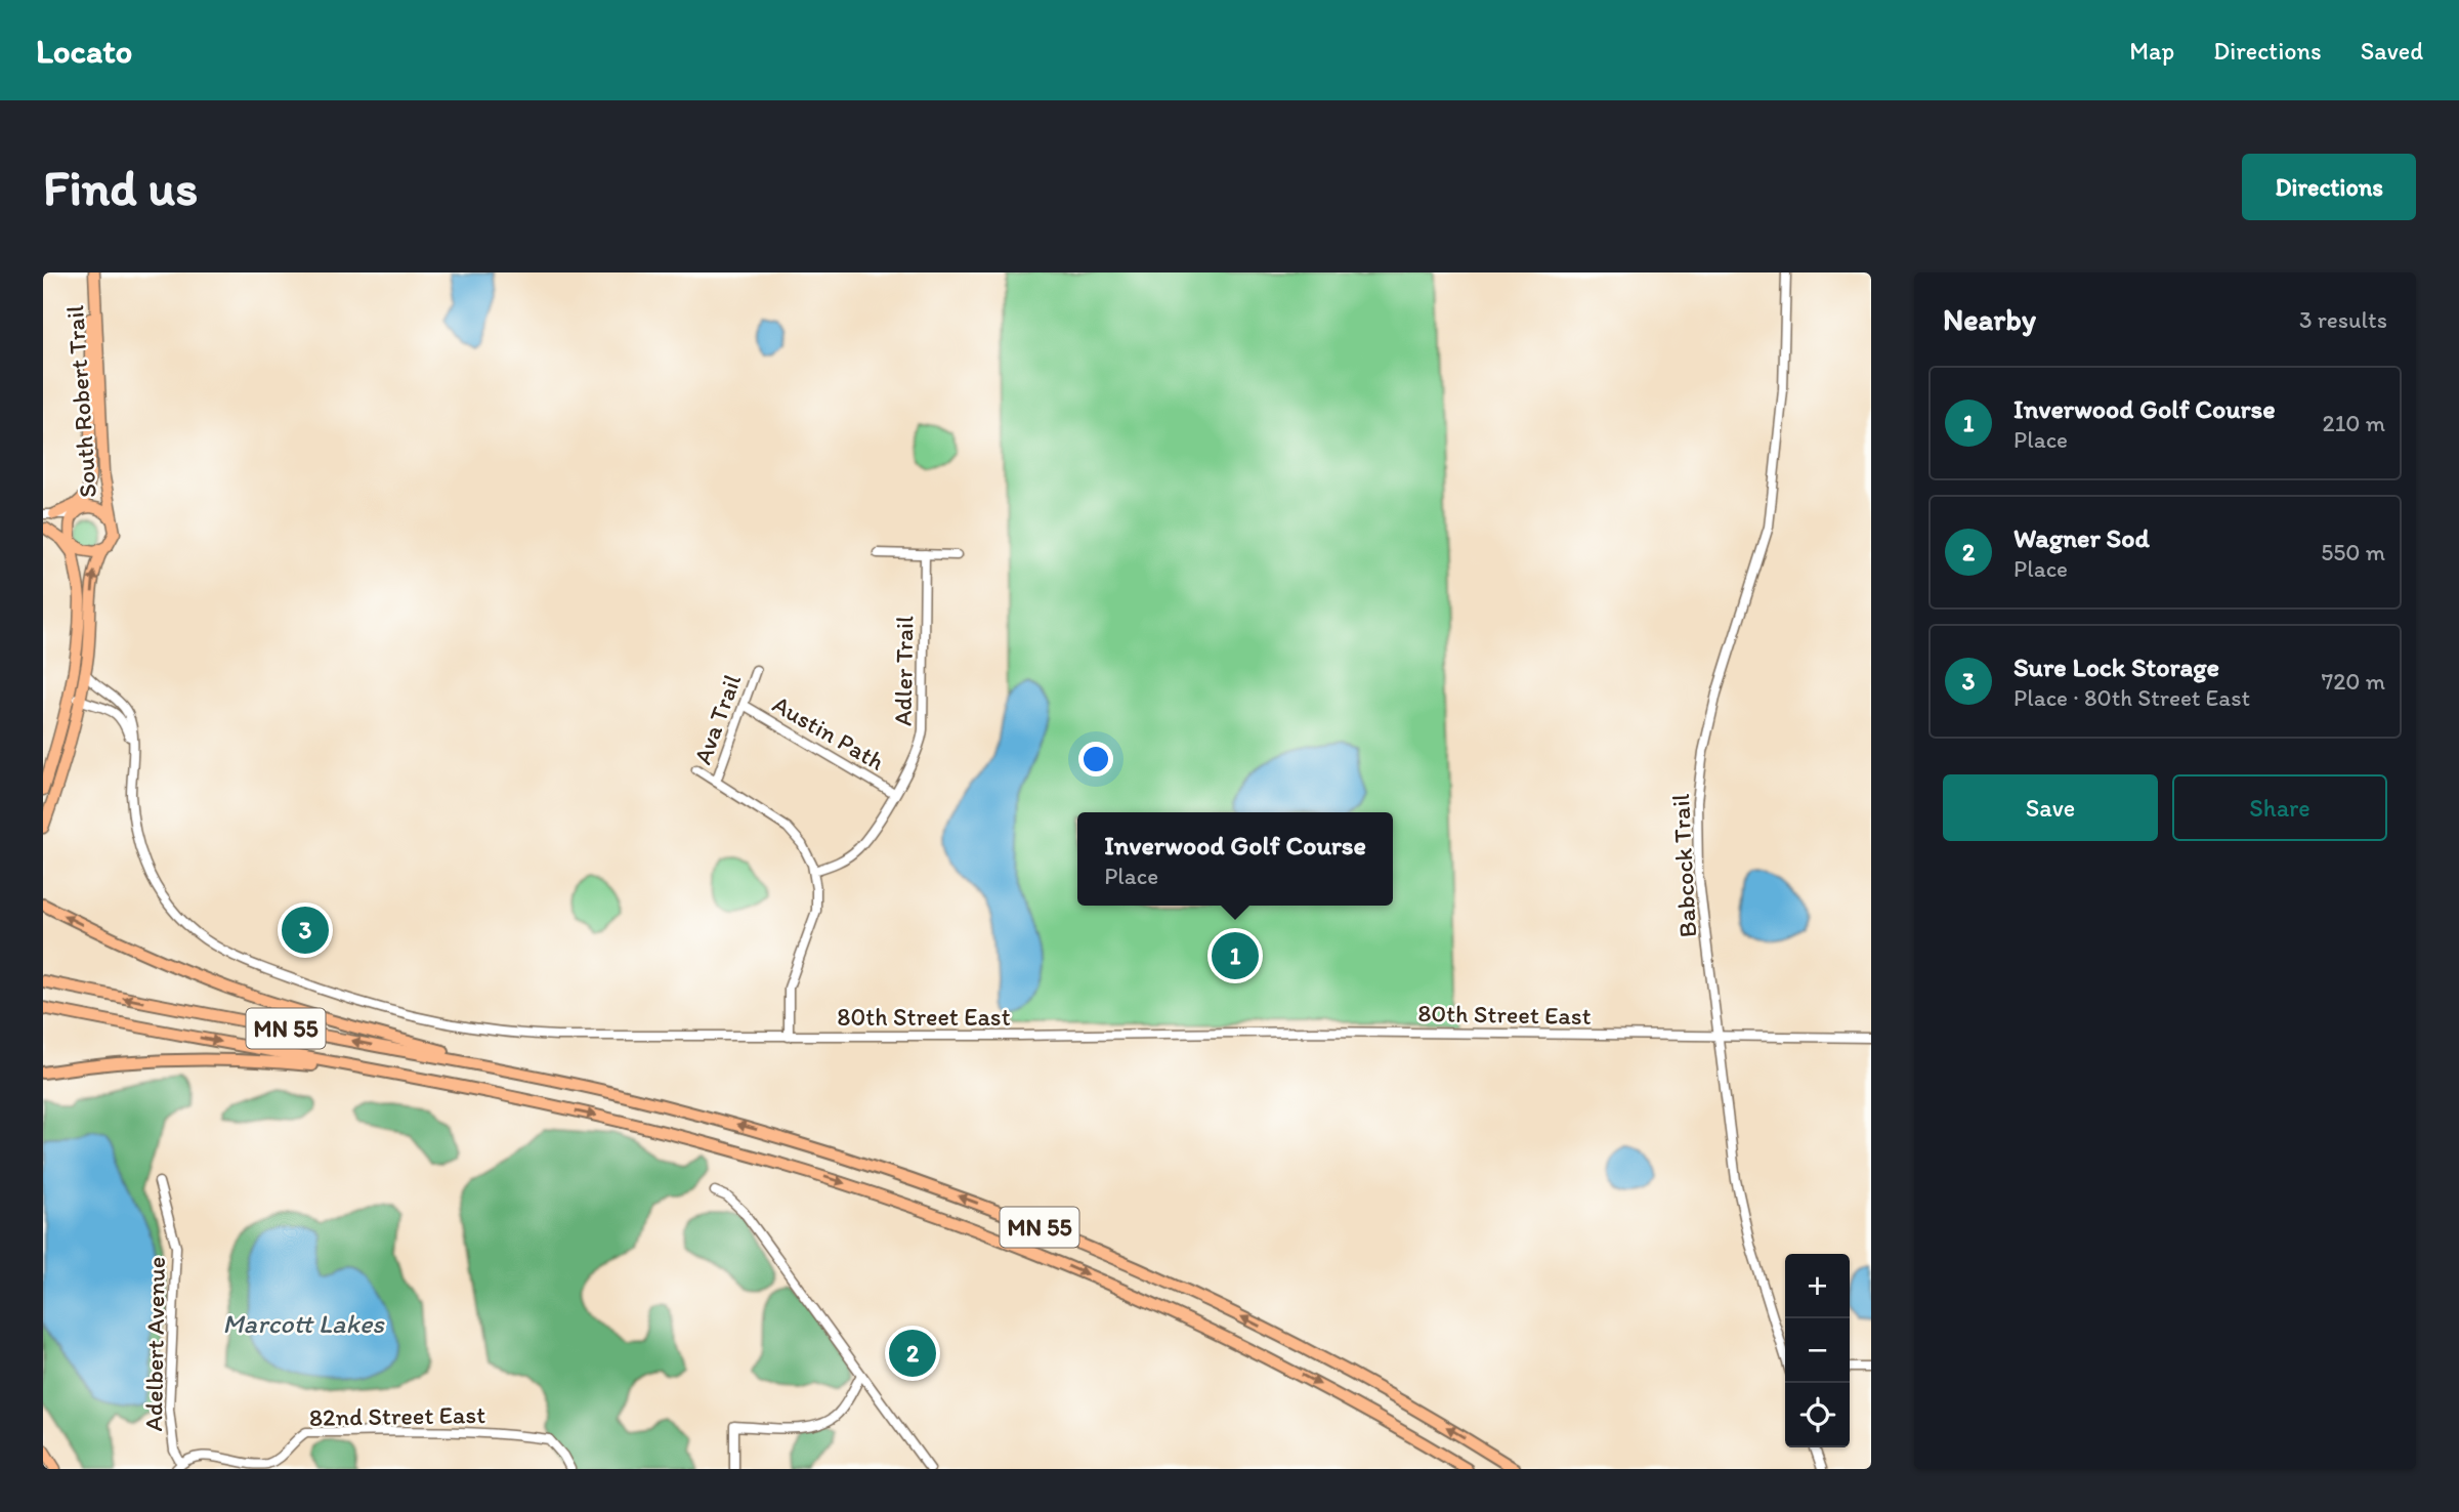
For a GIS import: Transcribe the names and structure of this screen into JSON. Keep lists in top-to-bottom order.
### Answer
{
  "streets": {
    "highway": ["MN 55"],
    "main road": ["South Robert Trail"],
    "street": [
      "Adler Trail",
      "Ava Trail",
      "Austin Path",
      "Babcock Trail",
      "80th Street East",
      "Adelbert Avenue",
      "82nd Street East"
    ]
  },
  "crossings": [
    ["Adler Trail", "Austin Path"],
    ["Ava Trail", "Austin Path"],
    ["Babcock Trail", "80th Street East"],
    ["Adelbert Avenue", "82nd Street East"]
  ],
  "water": ["Marcott Lakes"],
  "page": {
    "header": "Locato",
    "nav": ["Map", "Directions", "Saved"],
    "buttons": [
      "Directions",
      ["Save", "Share"]
    ],
    "title": "Find us",
    "heading": ["Nearby", "3 results"],
    "list": [
      {
        "mark": "1",
        "name": "Inverwood Golf Course",
        "note": "Place",
        "value": "210 m"
      },
      {
        "mark": "2",
        "name": "Wagner Sod",
        "note": "Place",
        "value": "550 m"
      },
      {
        "mark": "3",
        "name": "Sure Lock Storage",
        "note": "Place · 80th Street East",
        "value": "720 m"
      }
    ],
    "popup": ["Inverwood Golf Course", "Place"],
    "pins": ["3", "1", "2"],
    "map_buttons": ["+", "−"]
  }
}
